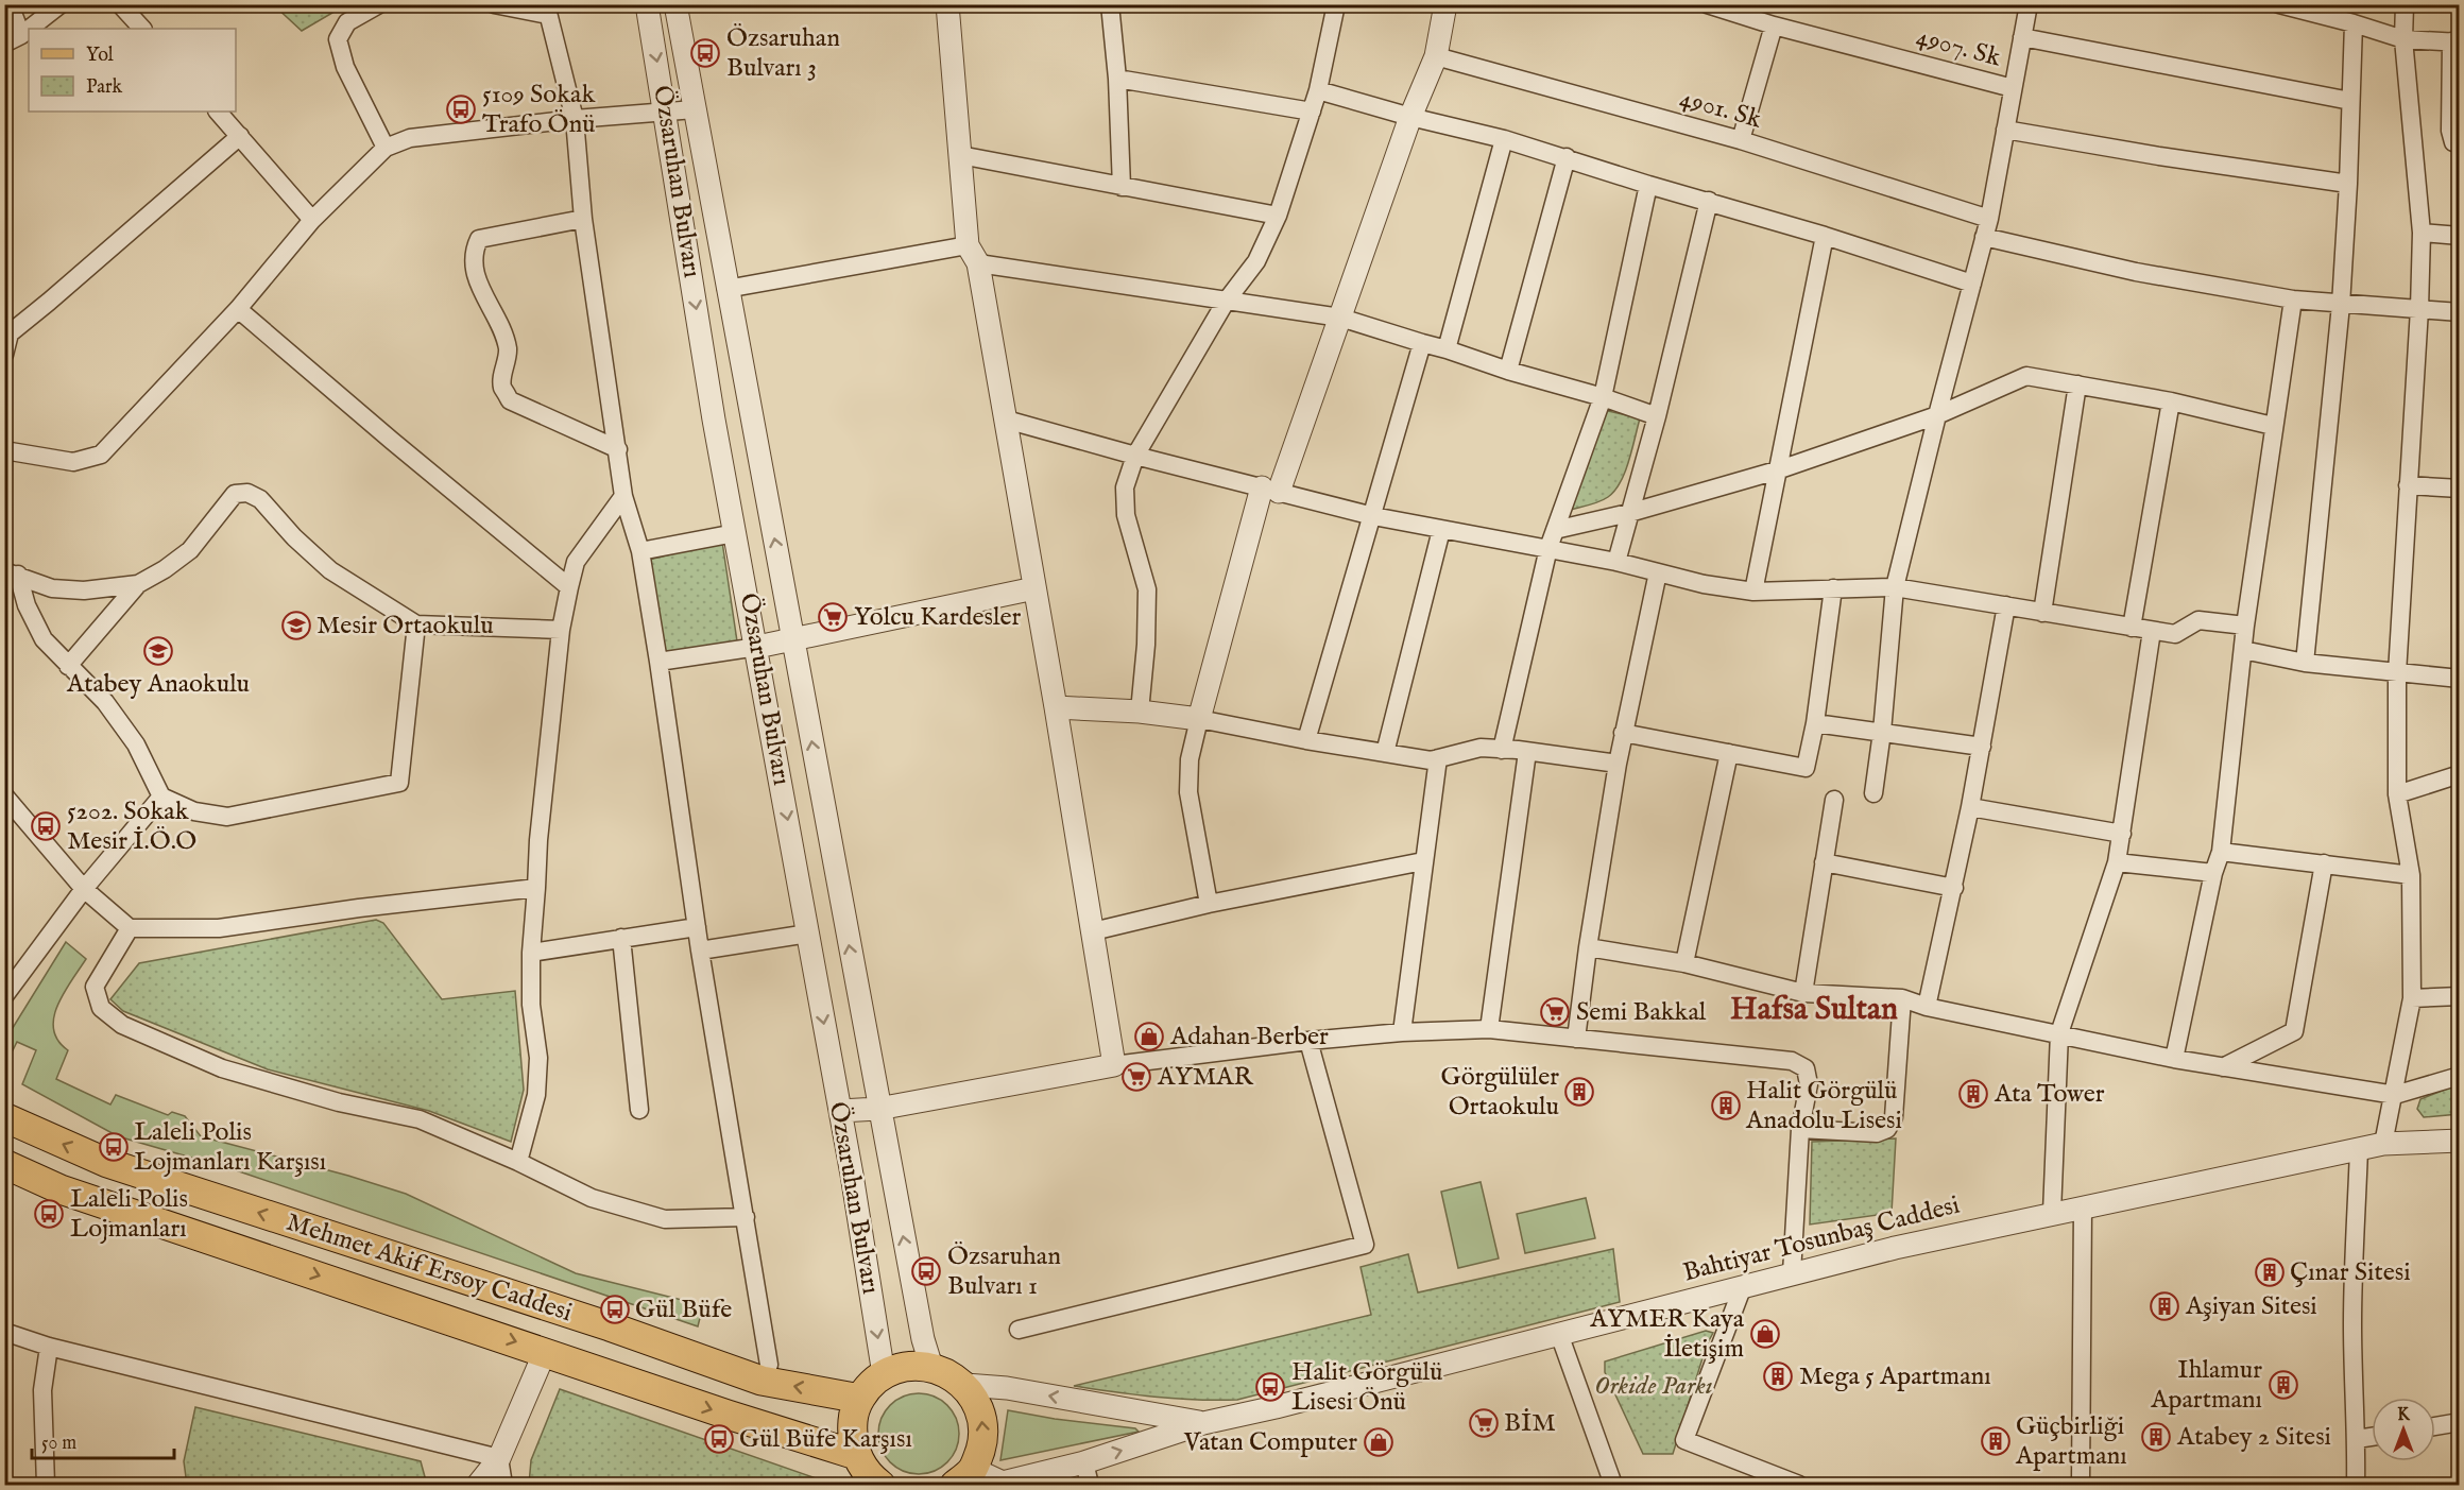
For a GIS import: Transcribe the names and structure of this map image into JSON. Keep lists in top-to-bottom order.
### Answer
{
  "streets": {
    "main road": ["Mehmet Akif Ersoy Caddesi"],
    "street": [
      "4907. Sk",
      "4901. Sk",
      "Özsaruhan Bulvarı",
      "Bahtiyar Tosunbaş Caddesi"
    ]
  },
  "districts": ["Hafsa Sultan"],
  "parks": ["Orkide Parkı"],
  "places": {
    "bus stop": [
      "Özsaruhan Bulvarı 3",
      "5109 Sokak Trafo Önü",
      "5202. Sokak Mesir İ.Ö.O",
      "Laleli Polis Lojmanları Karşısı",
      "Laleli Polis Lojmanları",
      "Özsaruhan Bulvarı 1",
      "Gül Büfe",
      "Halit Görgülü Lisesi Önü",
      "Gül Büfe Karşısı"
    ],
    "supermarket": [
      "Yolcu Kardesler",
      "Semi Bakkal",
      "AYMAR",
      "BİM"
    ],
    "school or university": ["Mesir Ortaokulu", "Atabey Anaokulu"],
    "shop": ["Adahan Berber", "AYMER Kaya İletişim", "Vatan Computer"],
    "building": [
      "Görgülüler Ortaokulu",
      "Ata Tower",
      "Halit Görgülü Anadolu Lisesi",
      "Çınar Sitesi",
      "Aşiyan Sitesi",
      "Mega 5 Apartmanı",
      "Ihlamur Apartmanı",
      "Atabey 2 Sitesi",
      "Güçbirliği Apartmanı"
    ]
  },
  "legend": ["Yol", "Park"],
  "scale_bar": "50 m",
  "north": "top"
}
